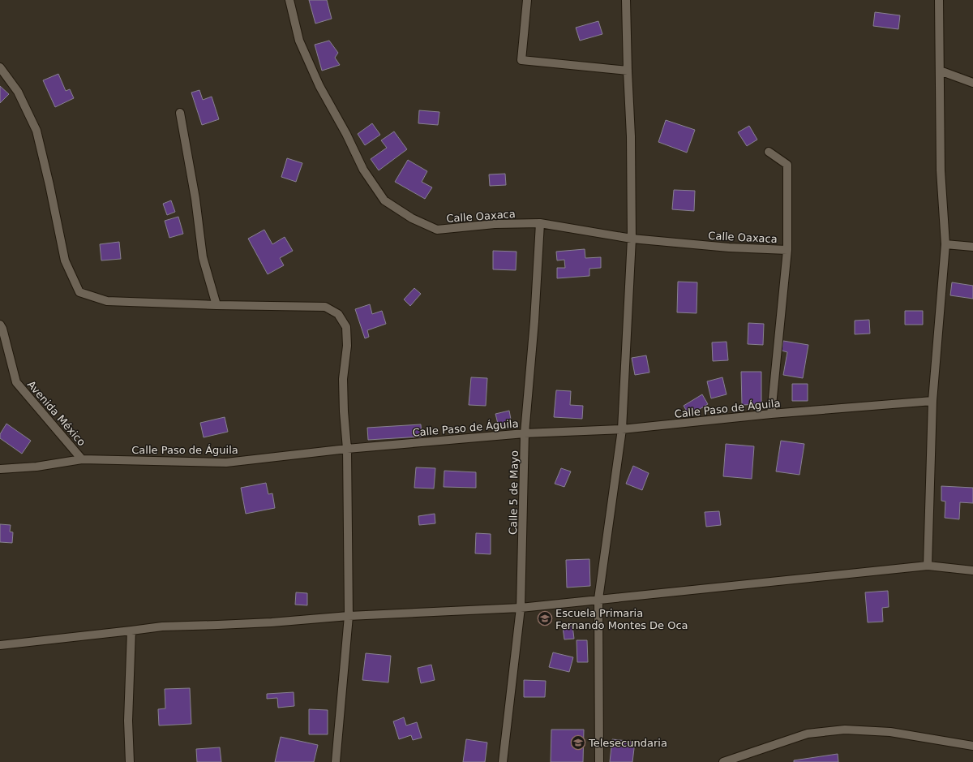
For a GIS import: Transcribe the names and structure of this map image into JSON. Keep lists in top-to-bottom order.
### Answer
{
  "streets": {
    "street": [
      "Calle Oaxaca",
      "Calle Paso de Águila",
      "Avenida México",
      "Calle 5 de Mayo"
    ]
  },
  "crossings": [
    ["Calle Oaxaca", "Calle 5 de Mayo"],
    ["Calle Paso de Águila", "Avenida México"],
    ["Calle Paso de Águila", "Calle 5 de Mayo"]
  ],
  "places": {
    "school or university": ["Escuela Primaria Fernando Montes De Oca", "Telesecundaria"]
  }
}
